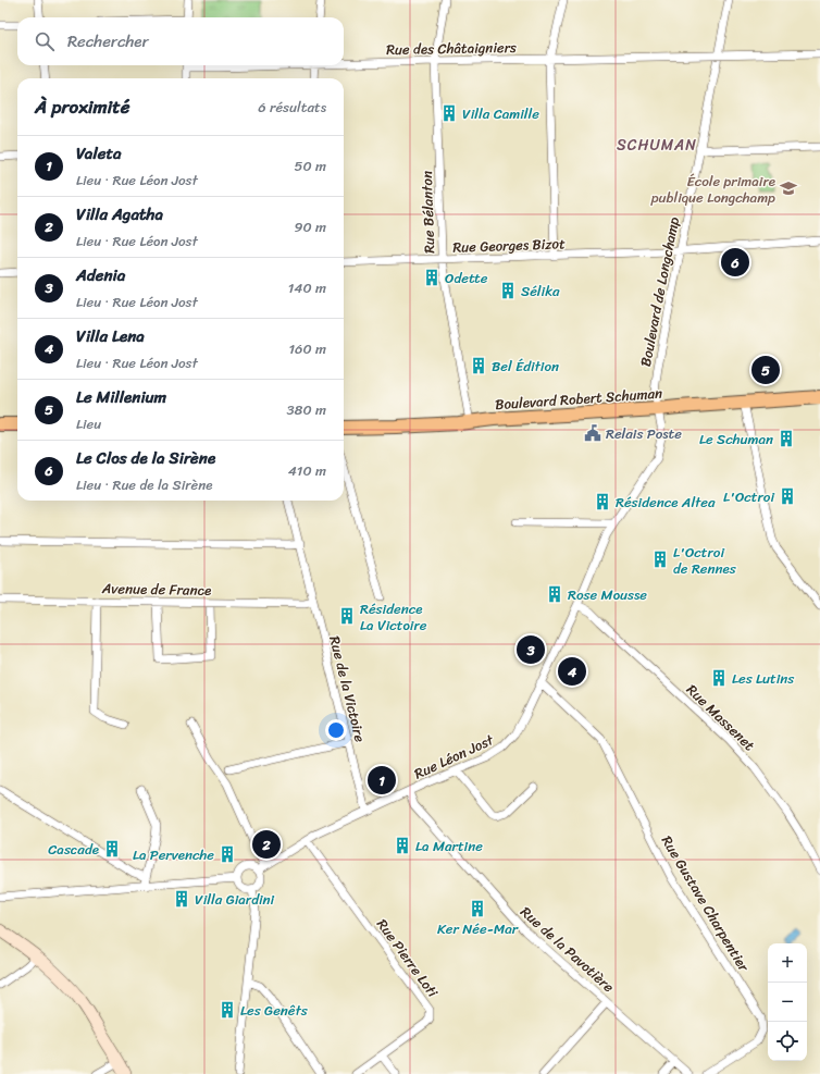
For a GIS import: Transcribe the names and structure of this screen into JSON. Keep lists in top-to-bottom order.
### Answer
{
  "streets": {
    "main road": ["Boulevard Robert Schuman"],
    "street": [
      "Rue des Châtaigniers",
      "Rue Bélanton",
      "Rue Georges Bizot",
      "Boulevard de Longchamp",
      "Avenue de France",
      "Rue de la Victoire",
      "Rue Massenet",
      "Rue Léon Jost",
      "Rue Gustave Charpentier",
      "Rue de la Pavotière",
      "Rue Pierre Loti"
    ]
  },
  "crossings": [
    ["Rue des Châtaigniers", "Rue Bélanton"],
    ["Rue des Châtaigniers", "Boulevard de Longchamp"],
    ["Rue Bélanton", "Rue Georges Bizot"],
    ["Rue Bélanton", "Boulevard Robert Schuman"],
    ["Rue Georges Bizot", "Boulevard de Longchamp"],
    ["Boulevard de Longchamp", "Boulevard Robert Schuman"],
    ["Boulevard de Longchamp", "Rue Léon Jost"],
    ["Boulevard Robert Schuman", "Rue Léon Jost"],
    ["Avenue de France", "Rue de la Victoire"],
    ["Rue de la Victoire", "Rue Léon Jost"],
    ["Rue Massenet", "Rue Léon Jost"],
    ["Rue Léon Jost", "Rue Gustave Charpentier"],
    ["Rue Léon Jost", "Rue de la Pavotière"],
    ["Rue Léon Jost", "Rue Pierre Loti"]
  ],
  "districts": ["SCHUMAN"],
  "places": {
    "building": [
      "Villa Camille",
      "Odette",
      "Sélika",
      "Bel Édition",
      "Le Schuman",
      "L'Octroi",
      "Résidence Altea",
      "L'Octroi de Rennes",
      "Rose Mousse",
      "Résidence La Victoire",
      "Les Lutins",
      "La Martine",
      "Cascade",
      "La Pervenche",
      "Villa Giardini",
      "Ker Née-Mar",
      "Les Genêts"
    ],
    "school or university": ["École primaire publique Longchamp"],
    "public building": ["Relais Poste"]
  },
  "page": {
    "search": "Rechercher",
    "heading": ["À proximité", "6 résultats"],
    "list": [
      {
        "mark": "1",
        "name": "Valeta",
        "note": "Lieu · Rue Léon Jost",
        "value": "50 m"
      },
      {
        "mark": "2",
        "name": "Villa Agatha",
        "note": "Lieu · Rue Léon Jost",
        "value": "90 m"
      },
      {
        "mark": "3",
        "name": "Adenia",
        "note": "Lieu · Rue Léon Jost",
        "value": "140 m"
      },
      {
        "mark": "4",
        "name": "Villa Lena",
        "note": "Lieu · Rue Léon Jost",
        "value": "160 m"
      },
      {
        "mark": "5",
        "name": "Le Millenium",
        "note": "Lieu",
        "value": "380 m"
      },
      {
        "mark": "6",
        "name": "Le Clos de la Sirène",
        "note": "Lieu · Rue de la Sirène",
        "value": "410 m"
      }
    ],
    "pins": [
      "6",
      "5",
      "3",
      "4",
      "1",
      "2"
    ],
    "map_buttons": ["+", "−"]
  }
}
